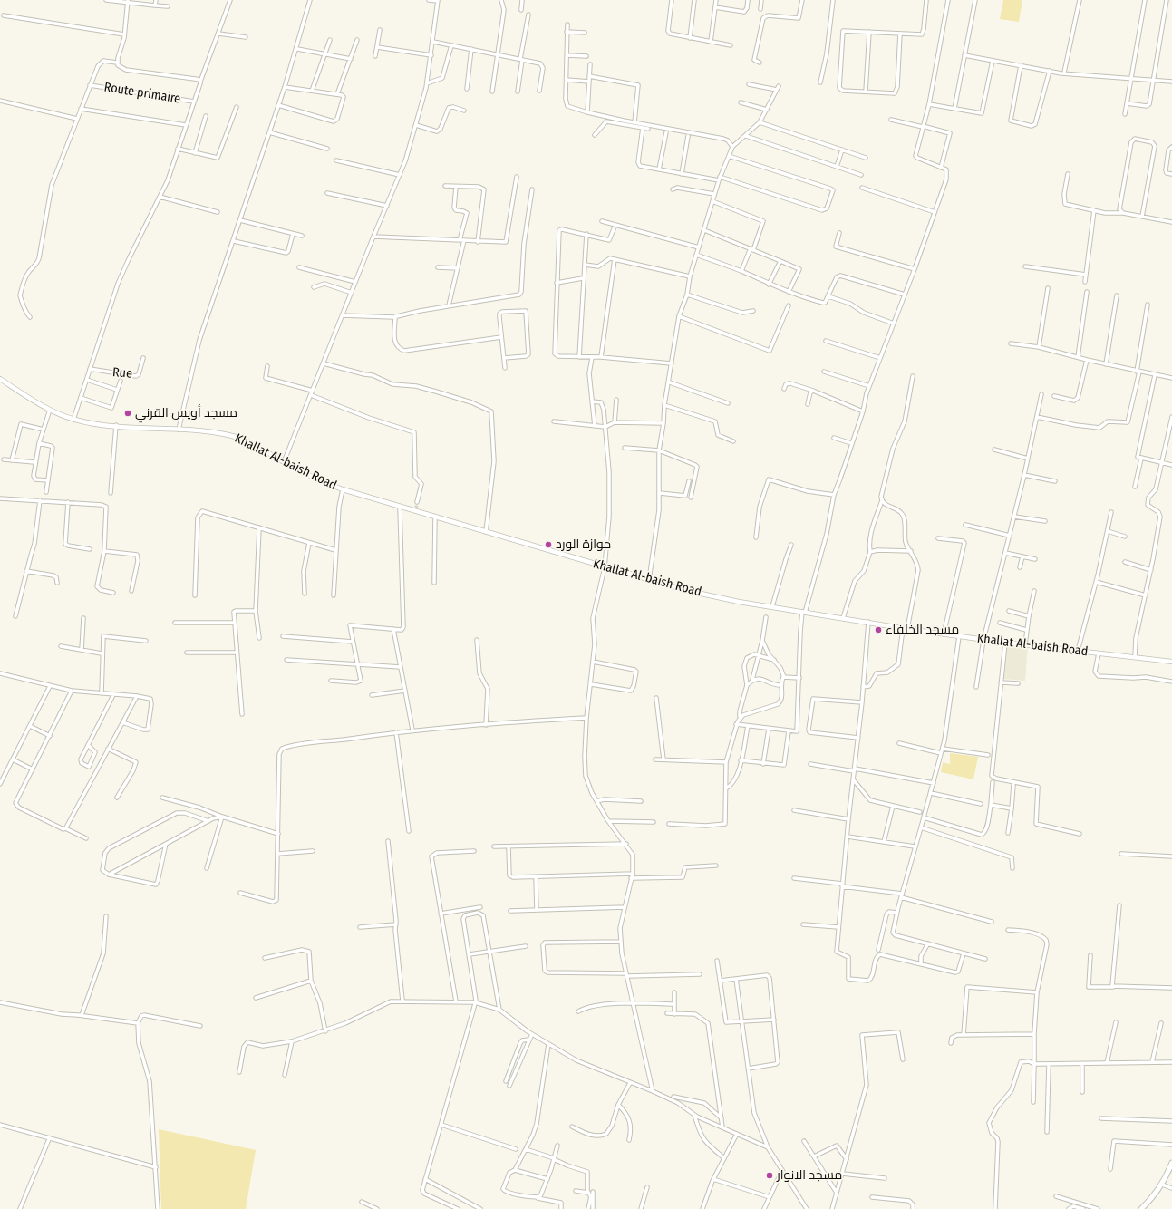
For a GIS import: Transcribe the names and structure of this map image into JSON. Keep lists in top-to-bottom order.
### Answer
{
  "streets": {
    "street": ["Route primaire", "Rue", "Khallat Al-baish Road"]
  },
  "places": [
    "مسجد أويس القرني",
    "حوازة الورد",
    "مسجد الخلفاء",
    "مسجد الانوار"
  ]
}
